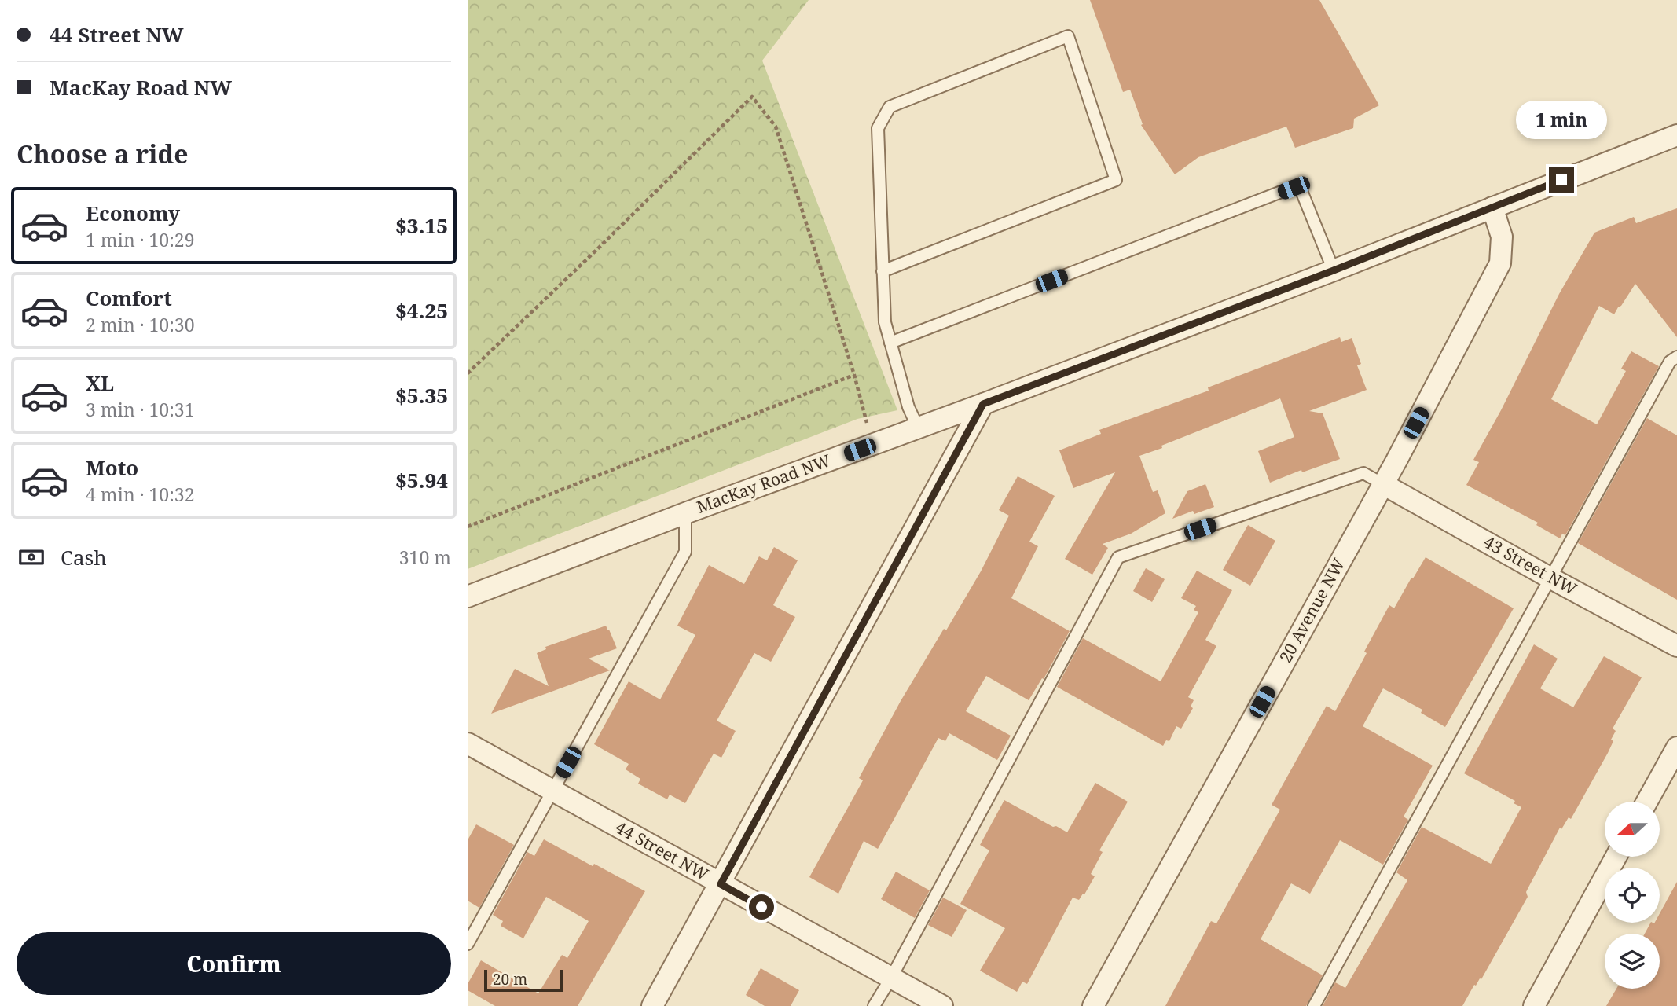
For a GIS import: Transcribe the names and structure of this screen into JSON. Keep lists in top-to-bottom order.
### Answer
{
  "streets": {
    "street": [
      "MacKay Road NW",
      "43 Street NW",
      "20 Avenue NW",
      "44 Street NW"
    ]
  },
  "crossings": [
    ["MacKay Road NW", "20 Avenue NW"],
    ["43 Street NW", "20 Avenue NW"]
  ],
  "scale_bar": "20 m",
  "north": "left",
  "page": {
    "banner": ["44 Street NW", "MacKay Road NW"],
    "bubble": "1 min",
    "heading": "Choose a ride",
    "list": [
      {
        "name": "Economy",
        "note": "1 min · 10:29",
        "value": "$3.15"
      },
      {
        "name": "Comfort",
        "note": "2 min · 10:30",
        "value": "$4.25"
      },
      {
        "name": "XL",
        "note": "3 min · 10:31",
        "value": "$5.35"
      },
      {
        "name": "Moto",
        "note": "4 min · 10:32",
        "value": "$5.94"
      }
    ],
    "pay": ["Cash", "310 m"],
    "buttons": "Confirm",
    "scale": "20 m"
  }
}
